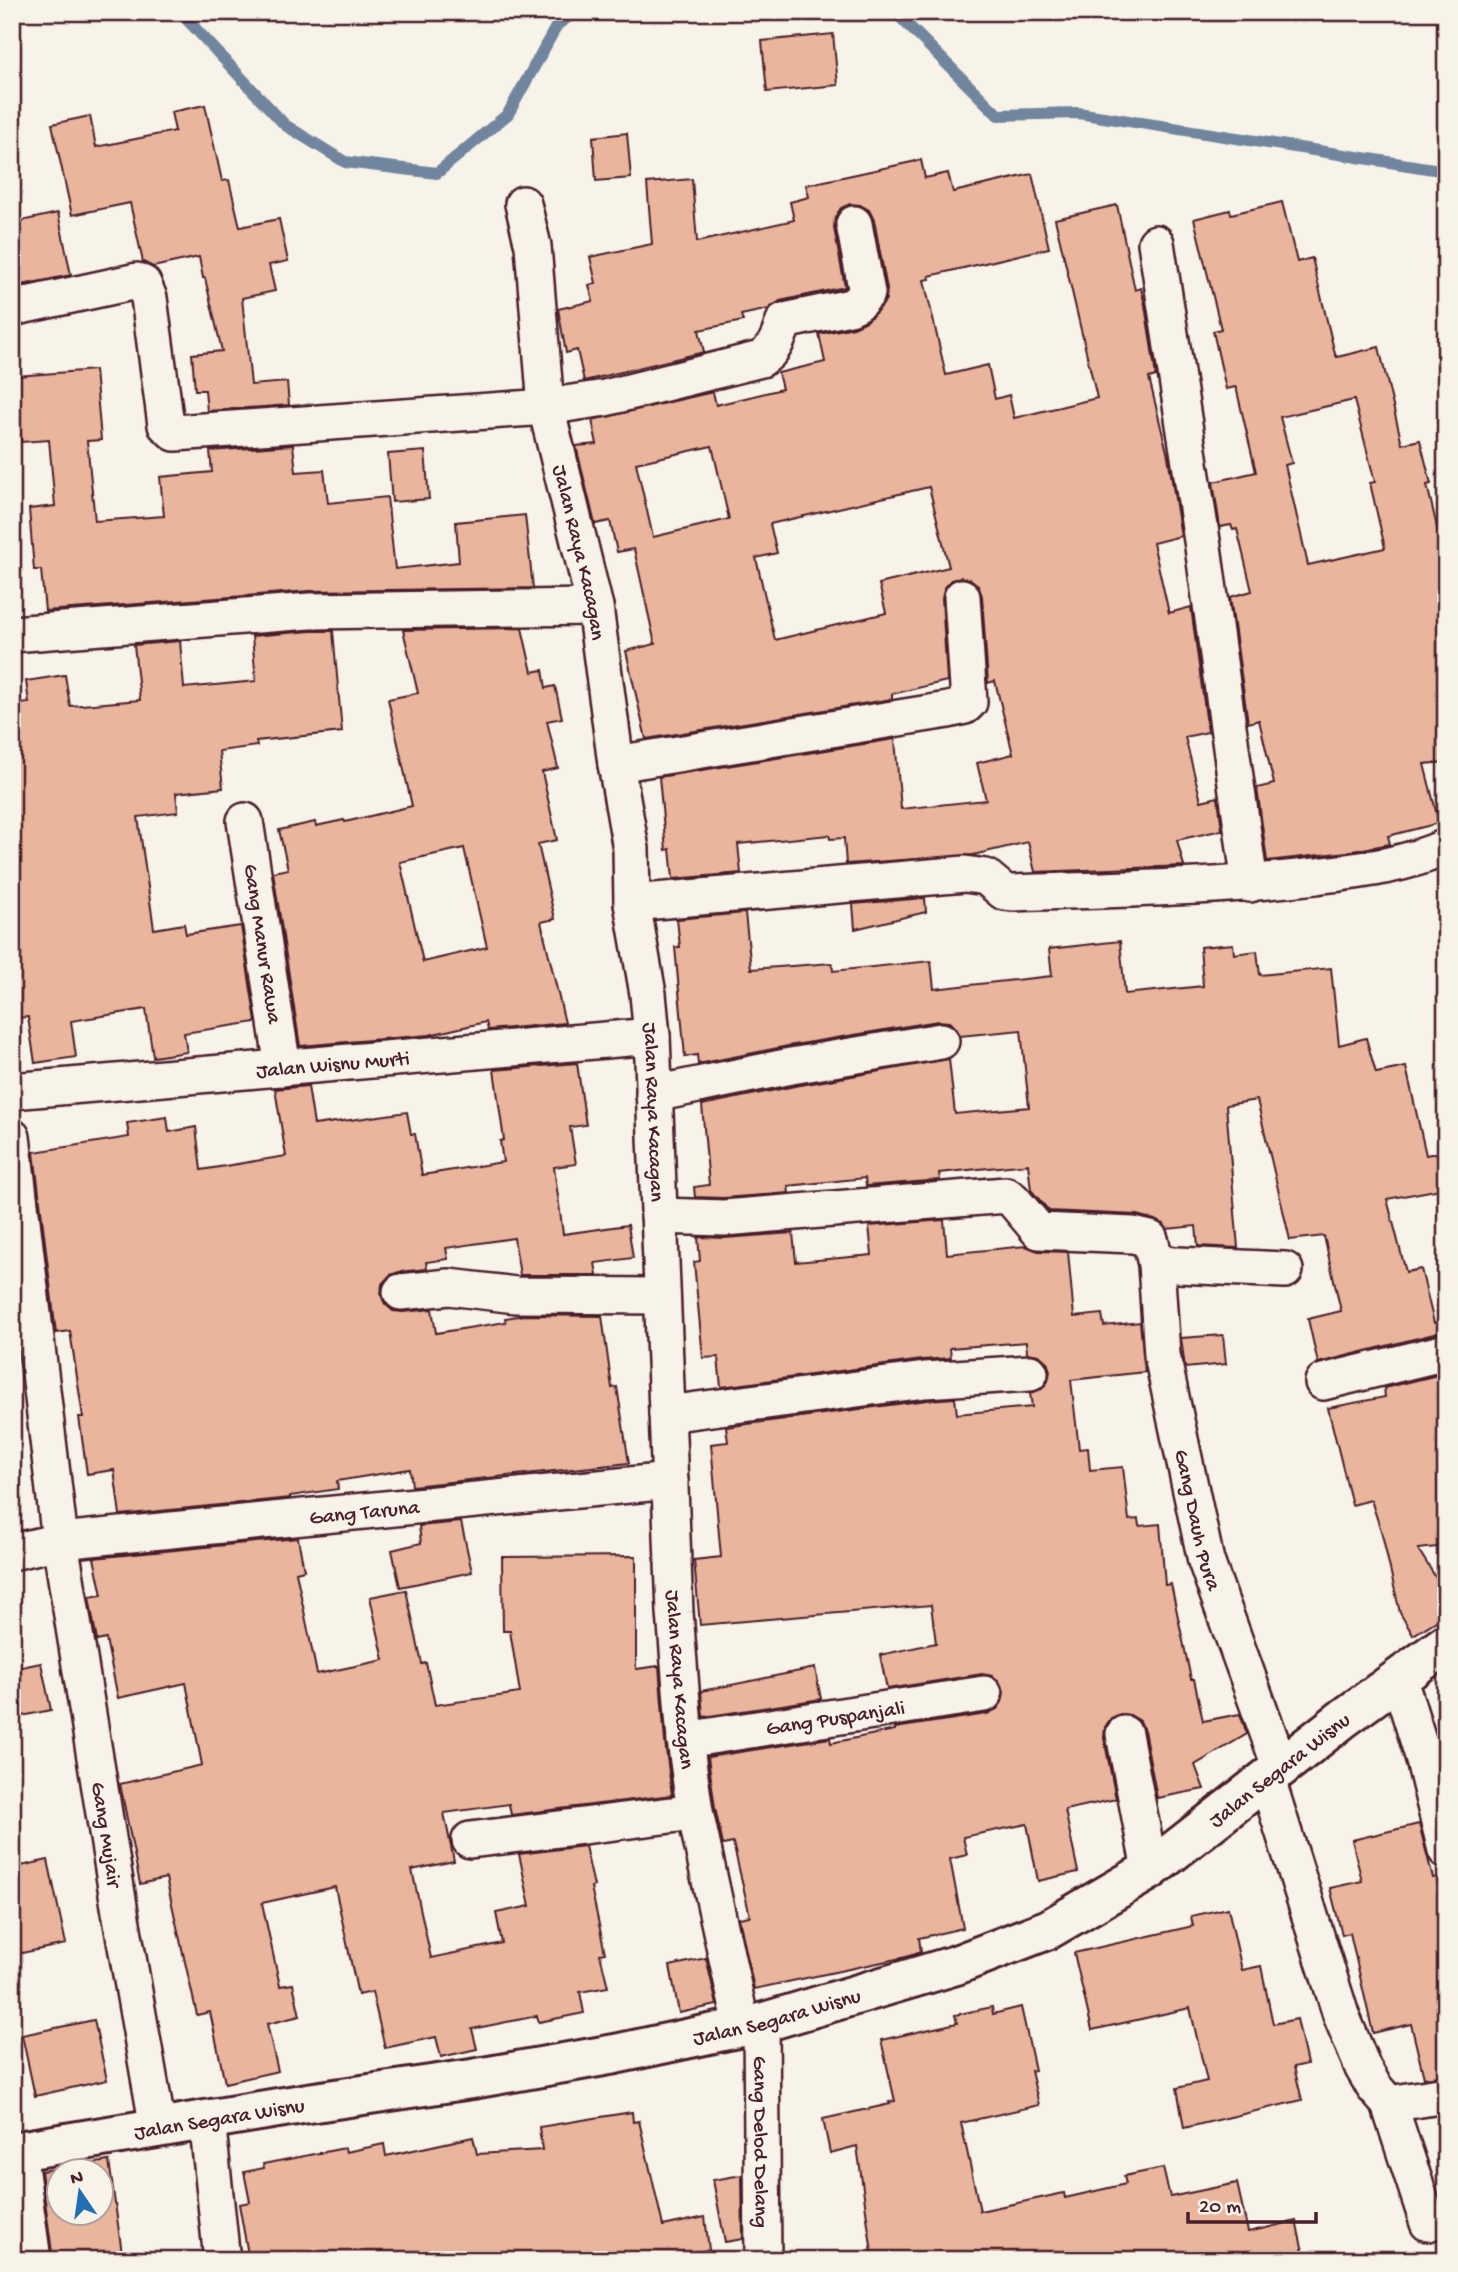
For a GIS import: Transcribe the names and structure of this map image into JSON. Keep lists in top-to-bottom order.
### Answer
{
  "streets": {
    "street": [
      "Jalan Raya Kacagan",
      "Gang Manur Rawa",
      "Jalan Wisnu Murti",
      "Gang Taruna",
      "Gang Dauh Pura",
      "Gang Puspanjali",
      "Jalan Segara Wisnu",
      "Gang Mujair",
      "Gang Delod Delang"
    ]
  },
  "crossings": [
    ["Jalan Raya Kacagan", "Jalan Wisnu Murti"],
    ["Jalan Raya Kacagan", "Gang Taruna"],
    ["Jalan Raya Kacagan", "Gang Puspanjali"],
    ["Jalan Raya Kacagan", "Jalan Segara Wisnu"],
    ["Jalan Raya Kacagan", "Gang Delod Delang"],
    ["Gang Manur Rawa", "Jalan Wisnu Murti"],
    ["Gang Taruna", "Gang Mujair"],
    ["Gang Dauh Pura", "Jalan Segara Wisnu"],
    ["Jalan Segara Wisnu", "Gang Mujair"],
    ["Jalan Segara Wisnu", "Gang Delod Delang"]
  ],
  "scale_bar": "20 m",
  "north": "top"
}
